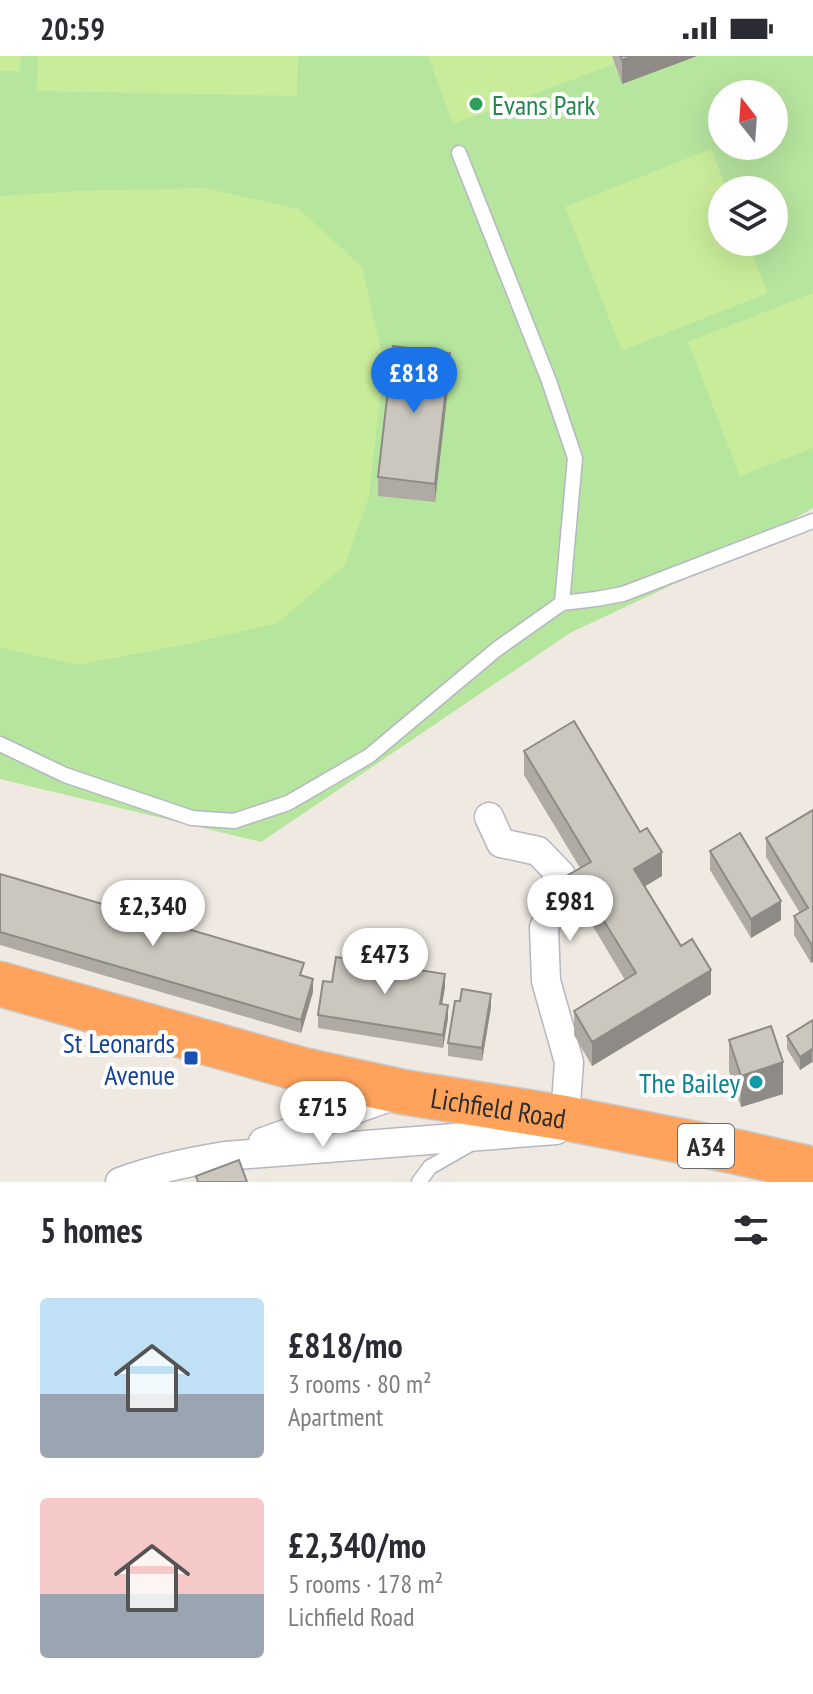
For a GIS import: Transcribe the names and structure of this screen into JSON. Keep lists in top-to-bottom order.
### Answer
{
  "streets": {
    "highway": ["Lichfield Road", "A34"]
  },
  "places": {
    "other": ["Evans Park", "The Bailey"],
    "transit": ["St Leonards Avenue"]
  },
  "north": "top",
  "page": {
    "status": "20:59",
    "price": [
      "£818",
      "£981",
      "£2,340",
      "£473",
      "£715"
    ],
    "heading": "5 homes",
    "list": [
      {
        "name": "£818/mo",
        "note": "3 rooms · 80 m² · Apartment"
      },
      {
        "name": "£2,340/mo",
        "note": "5 rooms · 178 m² · Lichfield Road"
      }
    ]
  }
}
